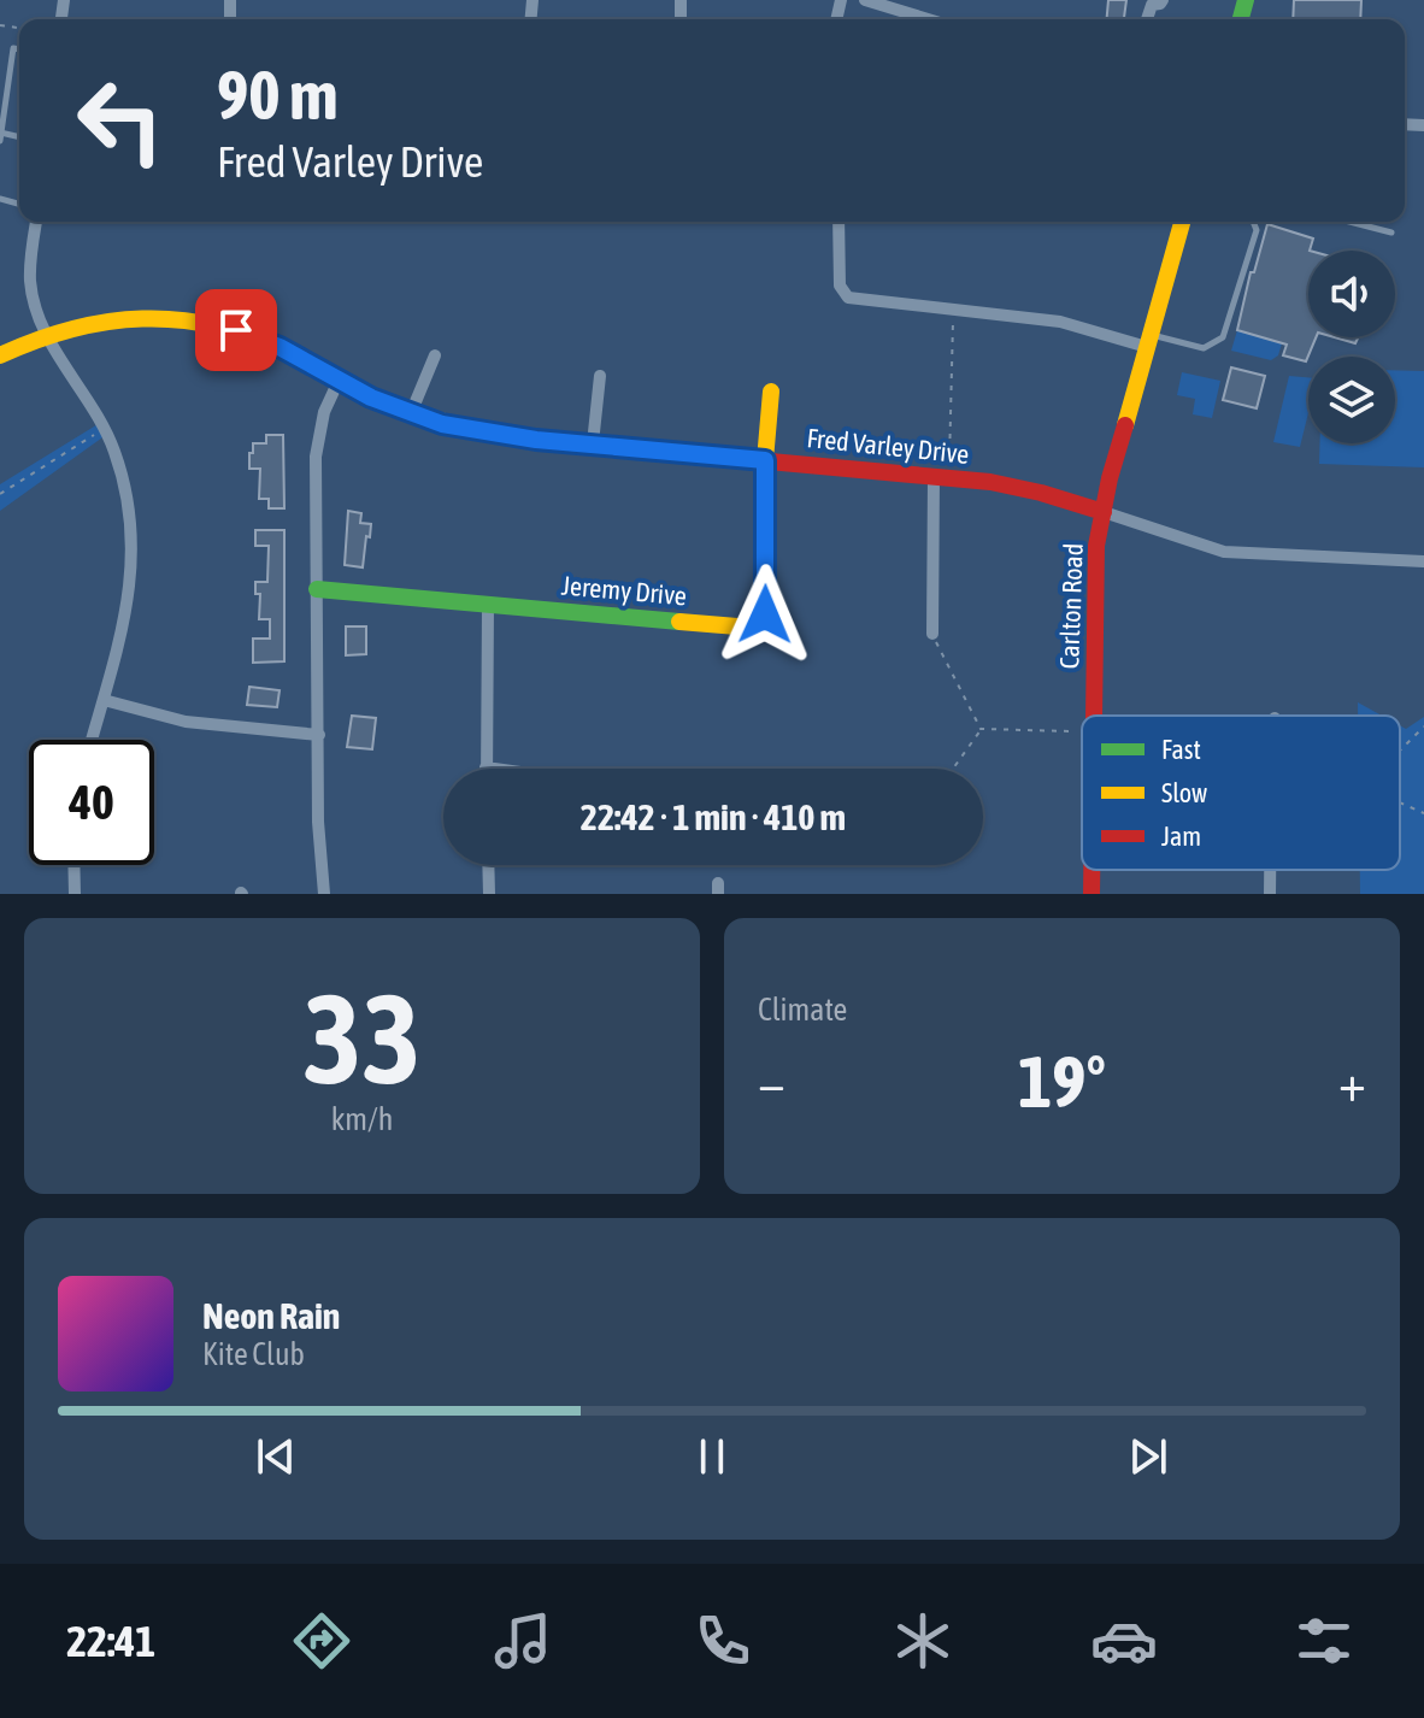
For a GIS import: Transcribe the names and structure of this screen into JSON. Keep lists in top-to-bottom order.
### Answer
{
  "streets": {
    "street": ["Fred Varley Drive", "Jeremy Drive", "Carlton Road"]
  },
  "crossings": [
    ["Fred Varley Drive", "Jeremy Drive"],
    ["Fred Varley Drive", "Carlton Road"]
  ],
  "legend": ["Fast", "Slow", "Jam"],
  "page": {
    "turn": ["90 m", "Fred Varley Drive"],
    "limit": "40",
    "trip": "22:42 · 1 min · 410 m",
    "tile": [
      ["33", "km/h"],
      "Climate"
    ],
    "heat": ["−", "19°", "+"],
    "song": ["Neon Rain", "Kite Club"],
    "tabs": "22:41"
  }
}
